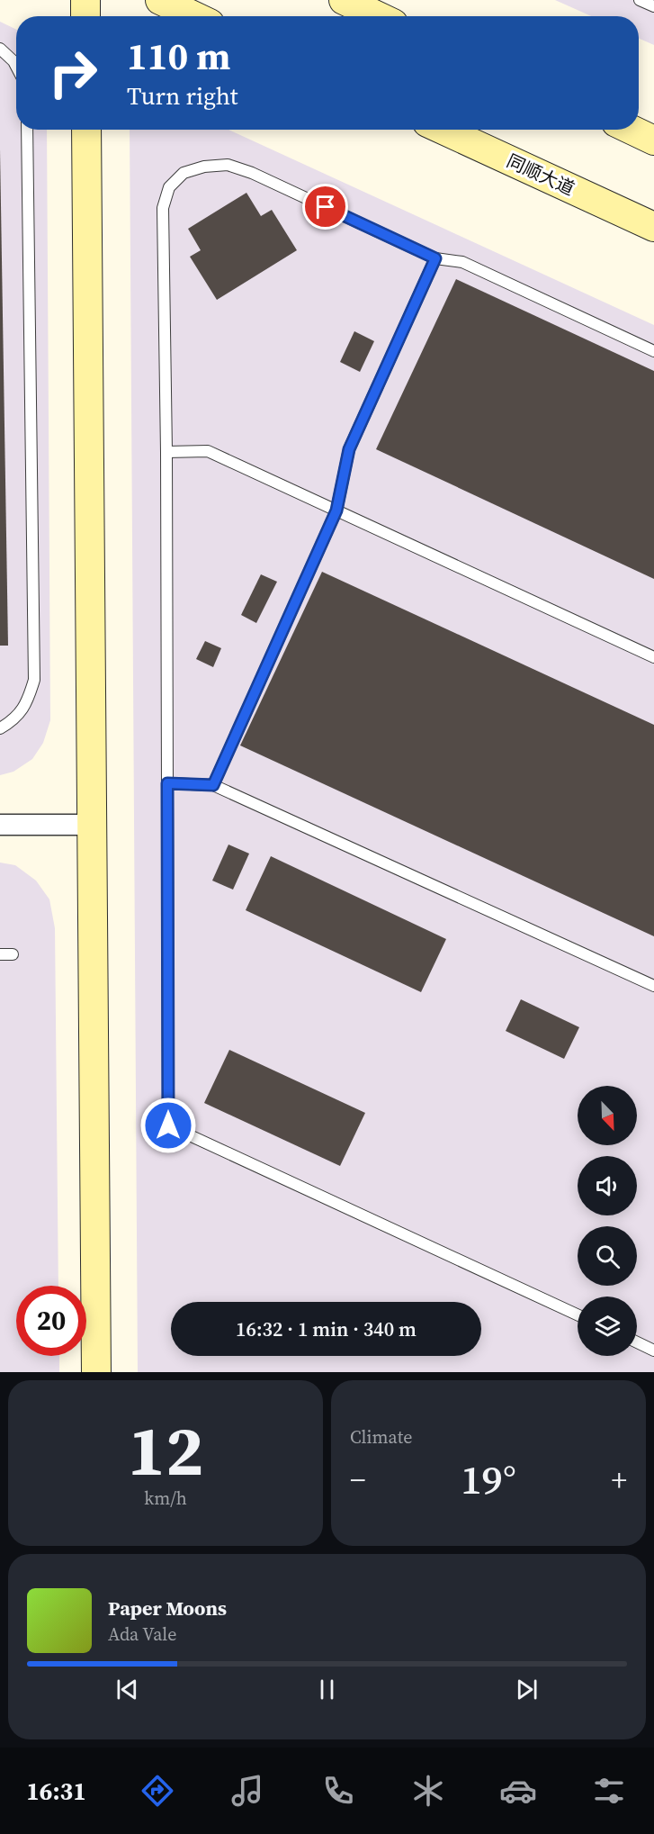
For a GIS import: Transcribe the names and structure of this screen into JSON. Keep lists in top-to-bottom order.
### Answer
{
  "streets": {
    "street": ["同顺大道"]
  },
  "north": "bottom right",
  "page": {
    "turn": ["110 m", "Turn right"],
    "limit": "20",
    "trip": "16:32 · 1 min · 340 m",
    "tile": [
      ["12", "km/h"],
      "Climate"
    ],
    "heat": ["−", "19°", "+"],
    "song": ["Paper Moons", "Ada Vale"],
    "tabs": "16:31"
  }
}
